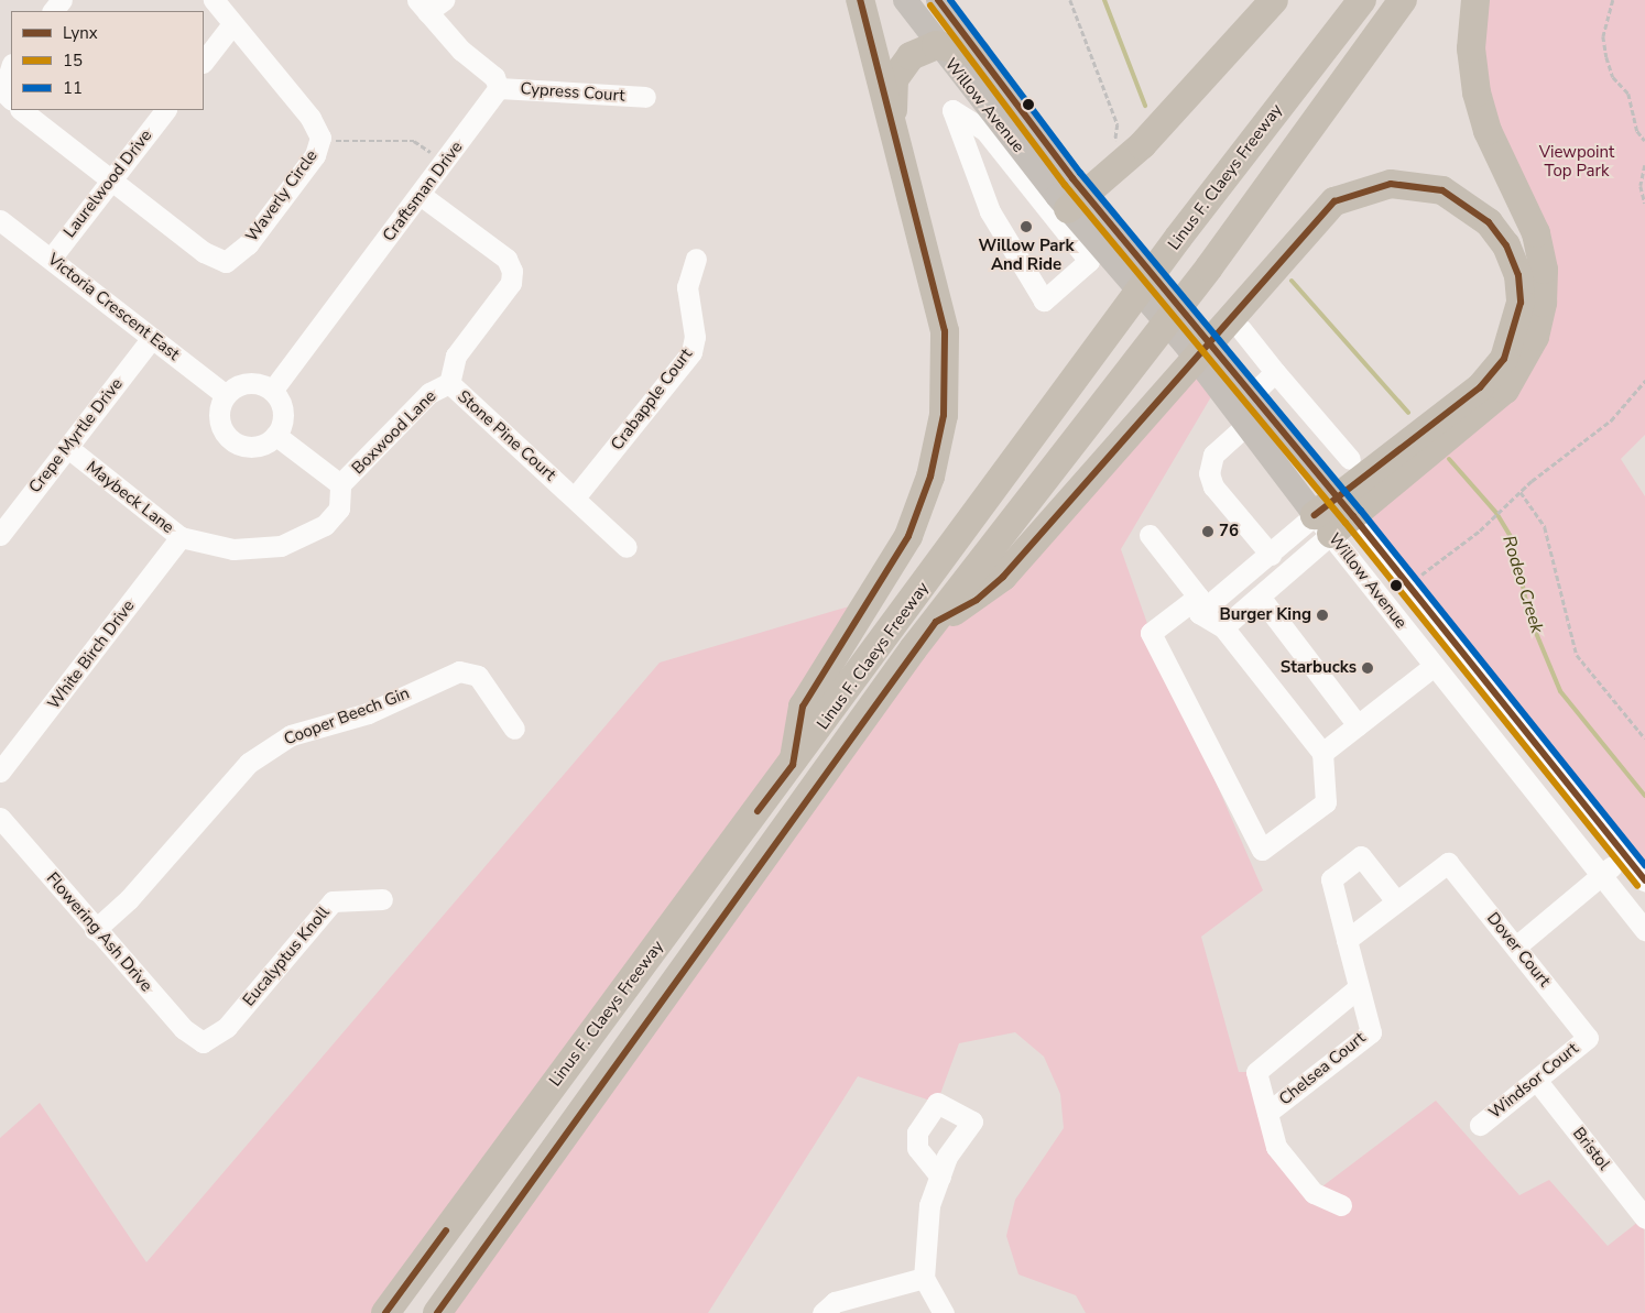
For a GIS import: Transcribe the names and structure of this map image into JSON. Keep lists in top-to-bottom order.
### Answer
{
  "streets": {
    "highway": ["Linus F. Claeys Freeway"],
    "main road": ["Willow Avenue"],
    "street": [
      "Cypress Court",
      "Laurelwood Drive",
      "Craftsman Drive",
      "Waverly Circle",
      "Victoria Crescent East",
      "Crabapple Court",
      "Boxwood Lane",
      "Crepe Myrtle Drive",
      "Stone Pine Court",
      "Maybeck Lane",
      "White Birch Drive",
      "Cooper Beech Gin",
      "Flowering Ash Drive",
      "Dover Court",
      "Eucalyptus Knoll",
      "Chelsea Court",
      "Windsor Court",
      "Bristol"
    ]
  },
  "crossings": [
    ["Cypress Court", "Craftsman Drive"],
    ["Laurelwood Drive", "Waverly Circle"],
    ["Laurelwood Drive", "Victoria Crescent East"],
    ["Craftsman Drive", "Victoria Crescent East"],
    ["Craftsman Drive", "Stone Pine Court"],
    ["Victoria Crescent East", "Crepe Myrtle Drive"],
    ["Crabapple Court", "Stone Pine Court"],
    ["Boxwood Lane", "Stone Pine Court"],
    ["Boxwood Lane", "Maybeck Lane"],
    ["Crepe Myrtle Drive", "Maybeck Lane"],
    ["Maybeck Lane", "White Birch Drive"],
    ["Cooper Beech Gin", "Flowering Ash Drive"],
    ["Flowering Ash Drive", "Eucalyptus Knoll"],
    ["Dover Court", "Chelsea Court"],
    ["Dover Court", "Windsor Court"],
    ["Windsor Court", "Bristol"]
  ],
  "water": ["Rodeo Creek"],
  "parks": ["Viewpoint Top Park"],
  "places": [
    "Willow Park And Ride",
    "76",
    "Burger King",
    "Starbucks"
  ],
  "lines": ["transit line Lynx", "transit line 11", "transit line 15"],
  "legend": ["Lynx", "15", "11"]
}
